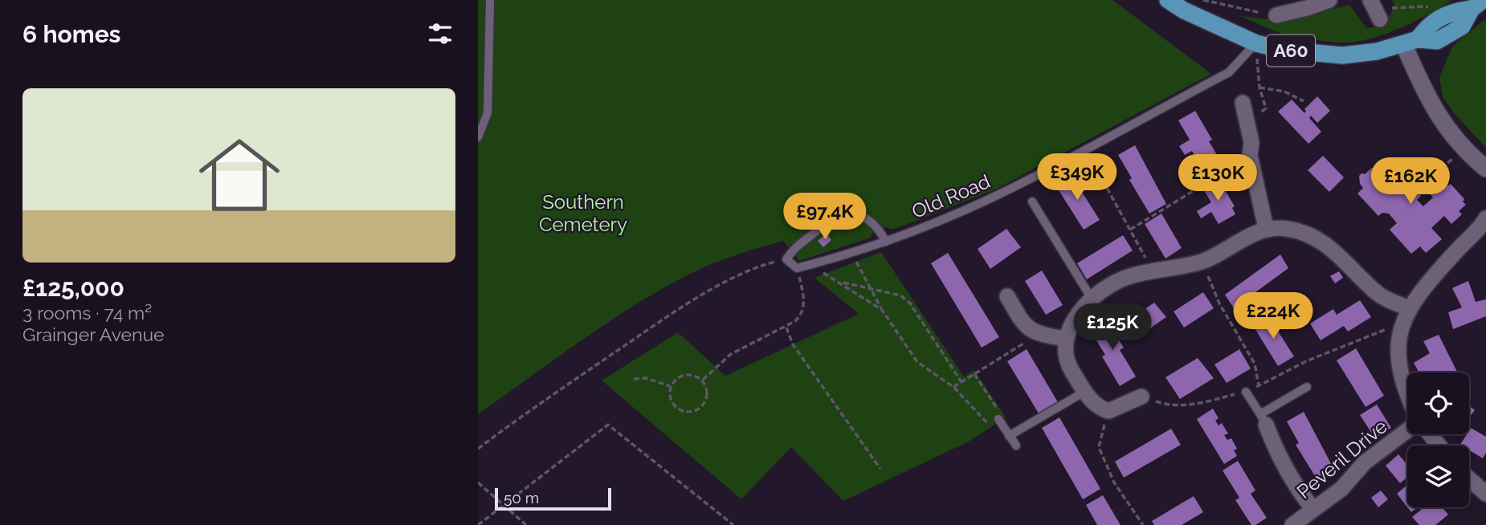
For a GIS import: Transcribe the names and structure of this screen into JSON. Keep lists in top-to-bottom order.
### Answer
{
  "streets": {
    "main road": ["A60"],
    "street": ["Peveril Drive"],
    "lane": ["Old Road"]
  },
  "crossings": [
    ["A60", "Old Road"]
  ],
  "parks": ["Southern Cemetery"],
  "scale_bar": "50 m",
  "page": {
    "heading": "6 homes",
    "list": [
      {
        "name": "£125,000",
        "note": "3 rooms · 74 m² · Grainger Avenue"
      }
    ],
    "price": [
      "£349K",
      "£130K",
      "£162K",
      "£97.4K",
      "£224K",
      "£125K"
    ],
    "scale": "50 m"
  }
}
